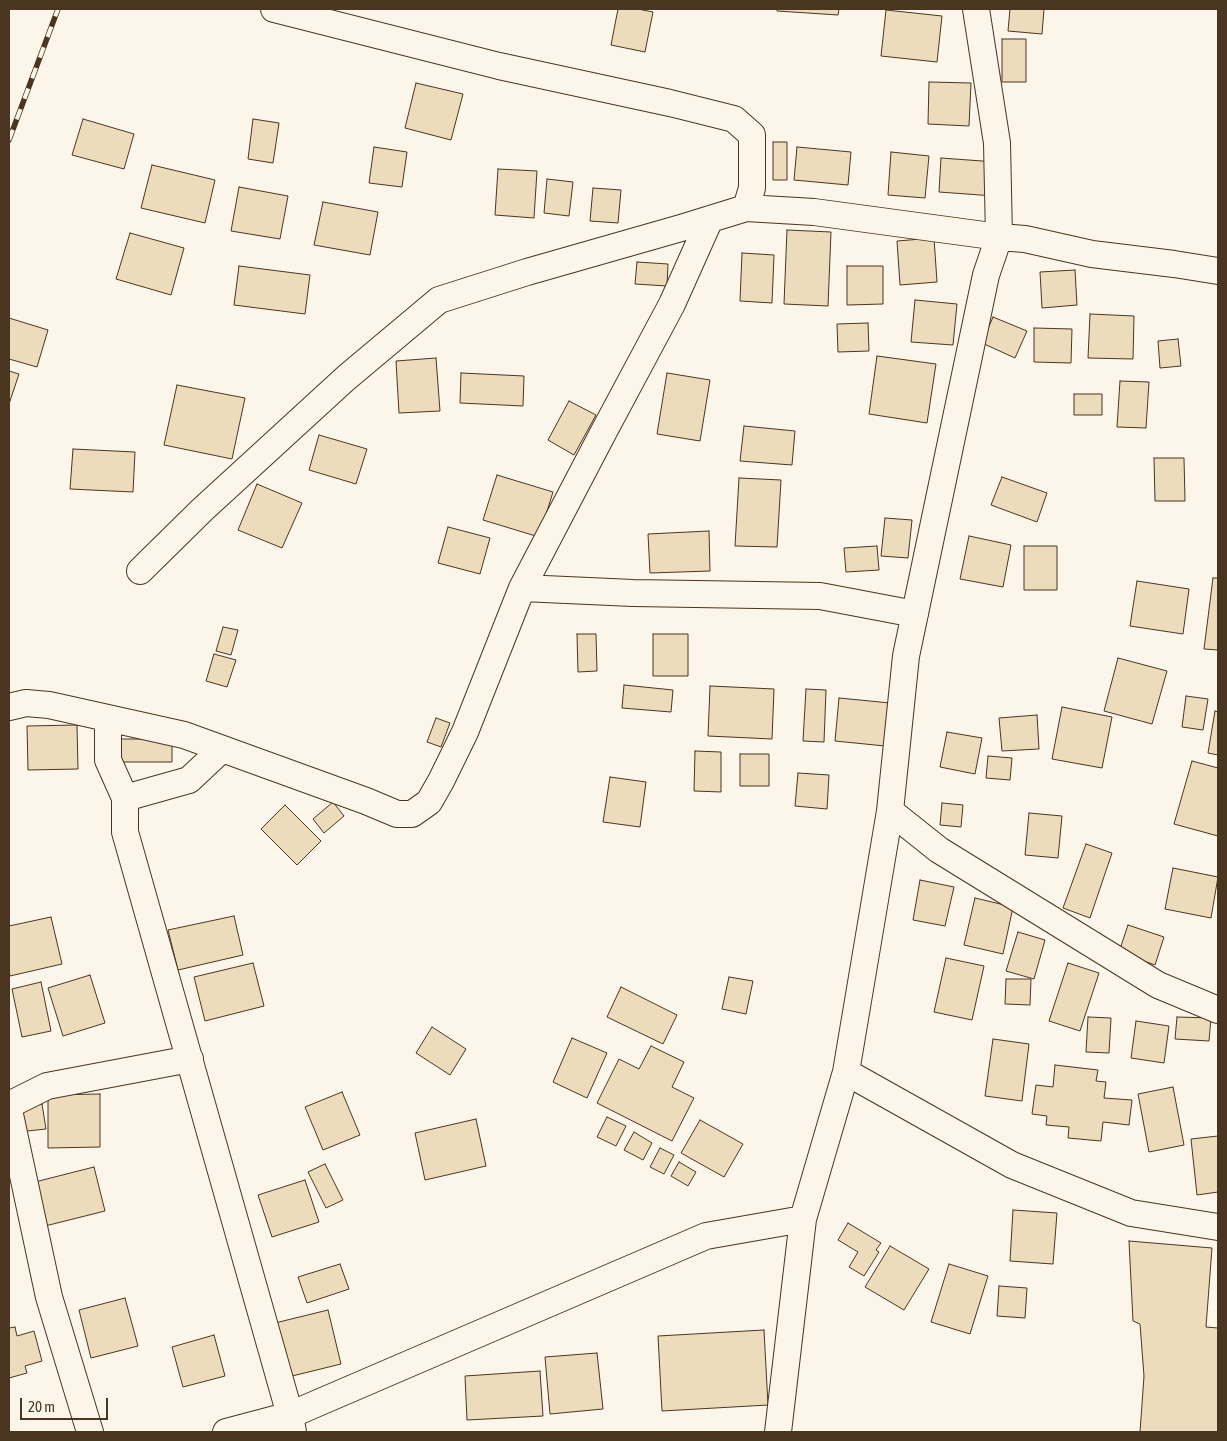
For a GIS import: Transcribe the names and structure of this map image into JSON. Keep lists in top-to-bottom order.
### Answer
{
  "scale_bar": "20 m"
}
